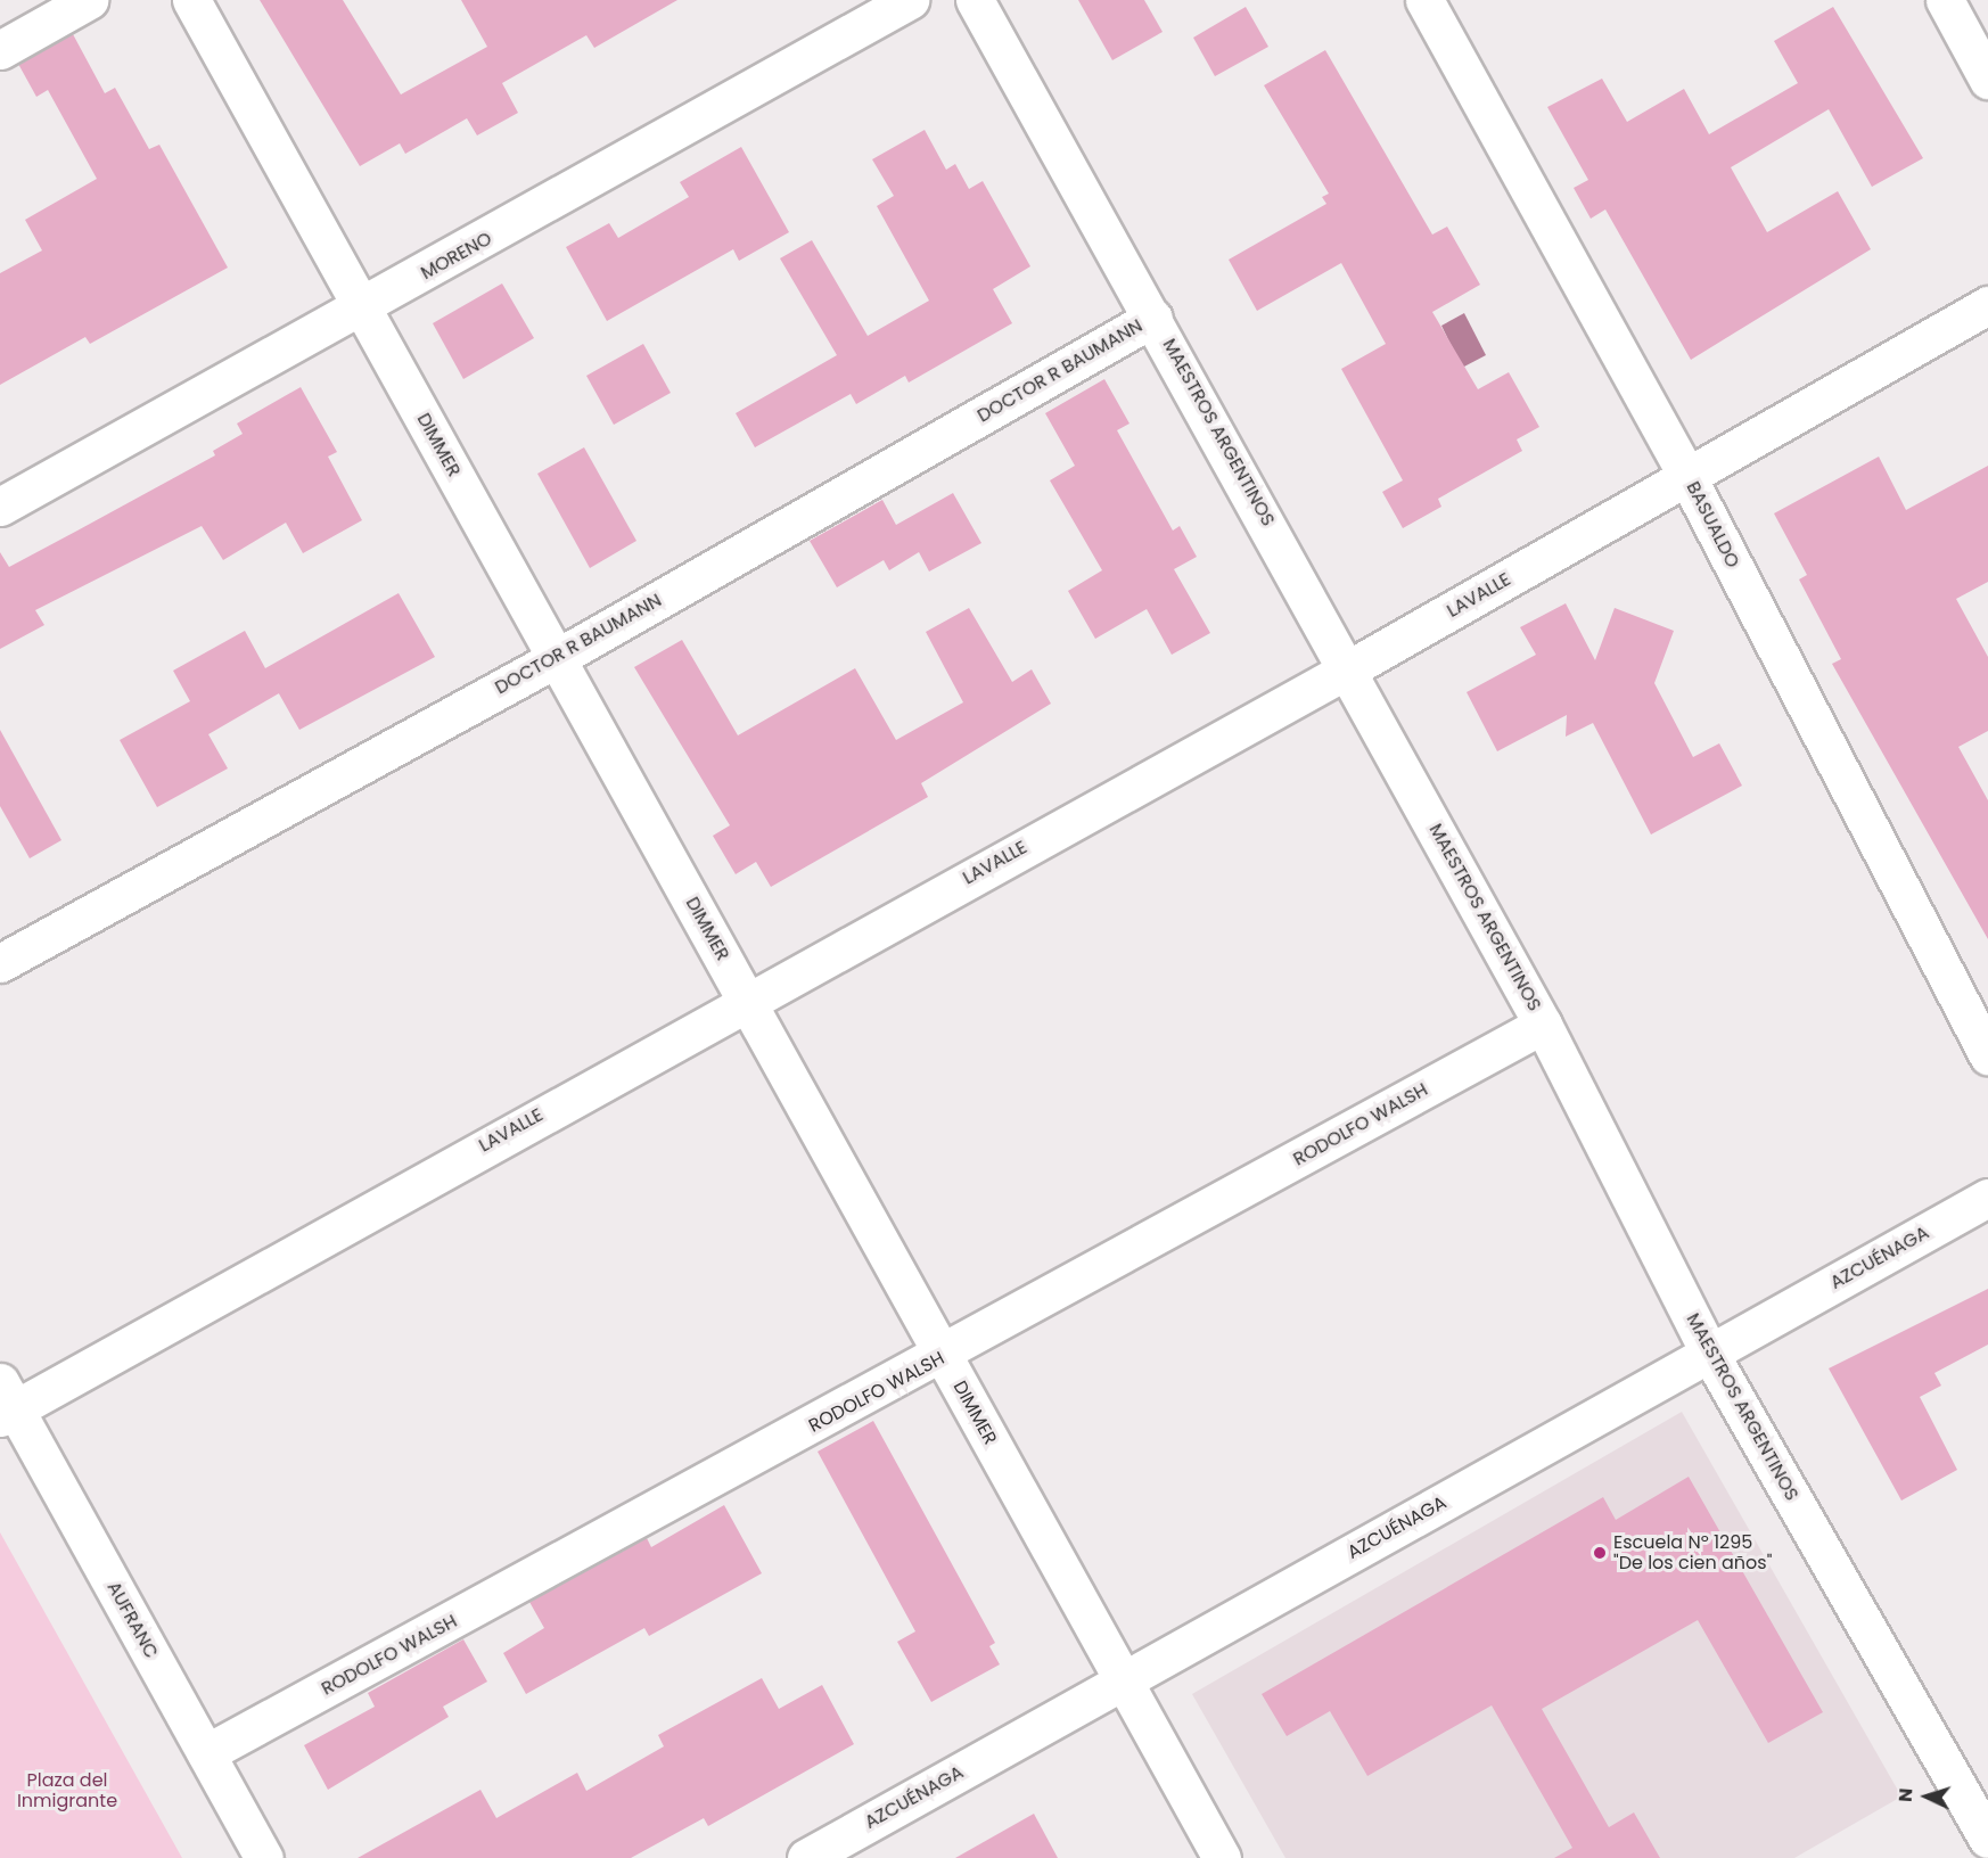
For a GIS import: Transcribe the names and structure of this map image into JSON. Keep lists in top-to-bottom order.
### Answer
{
  "streets": {
    "street": [
      "MORENO",
      "DOCTOR R BAUMANN",
      "MAESTROS ARGENTINOS",
      "DIMMER",
      "BASUALDO",
      "LAVALLE",
      "RODOLFO WALSH",
      "AZCUÉNAGA",
      "AUFRANC"
    ]
  },
  "crossings": [
    ["MORENO", "DIMMER"],
    ["DOCTOR R BAUMANN", "MAESTROS ARGENTINOS"],
    ["DOCTOR R BAUMANN", "DIMMER"],
    ["MAESTROS ARGENTINOS", "LAVALLE"],
    ["MAESTROS ARGENTINOS", "RODOLFO WALSH"],
    ["MAESTROS ARGENTINOS", "AZCUÉNAGA"],
    ["DIMMER", "LAVALLE"],
    ["DIMMER", "RODOLFO WALSH"],
    ["DIMMER", "AZCUÉNAGA"],
    ["BASUALDO", "LAVALLE"],
    ["LAVALLE", "AUFRANC"],
    ["RODOLFO WALSH", "AUFRANC"]
  ],
  "parks": ["Plaza del Inmigrante"],
  "places": ["Escuela Nº 1295 \"De los cien años\""],
  "north": "left"
}
